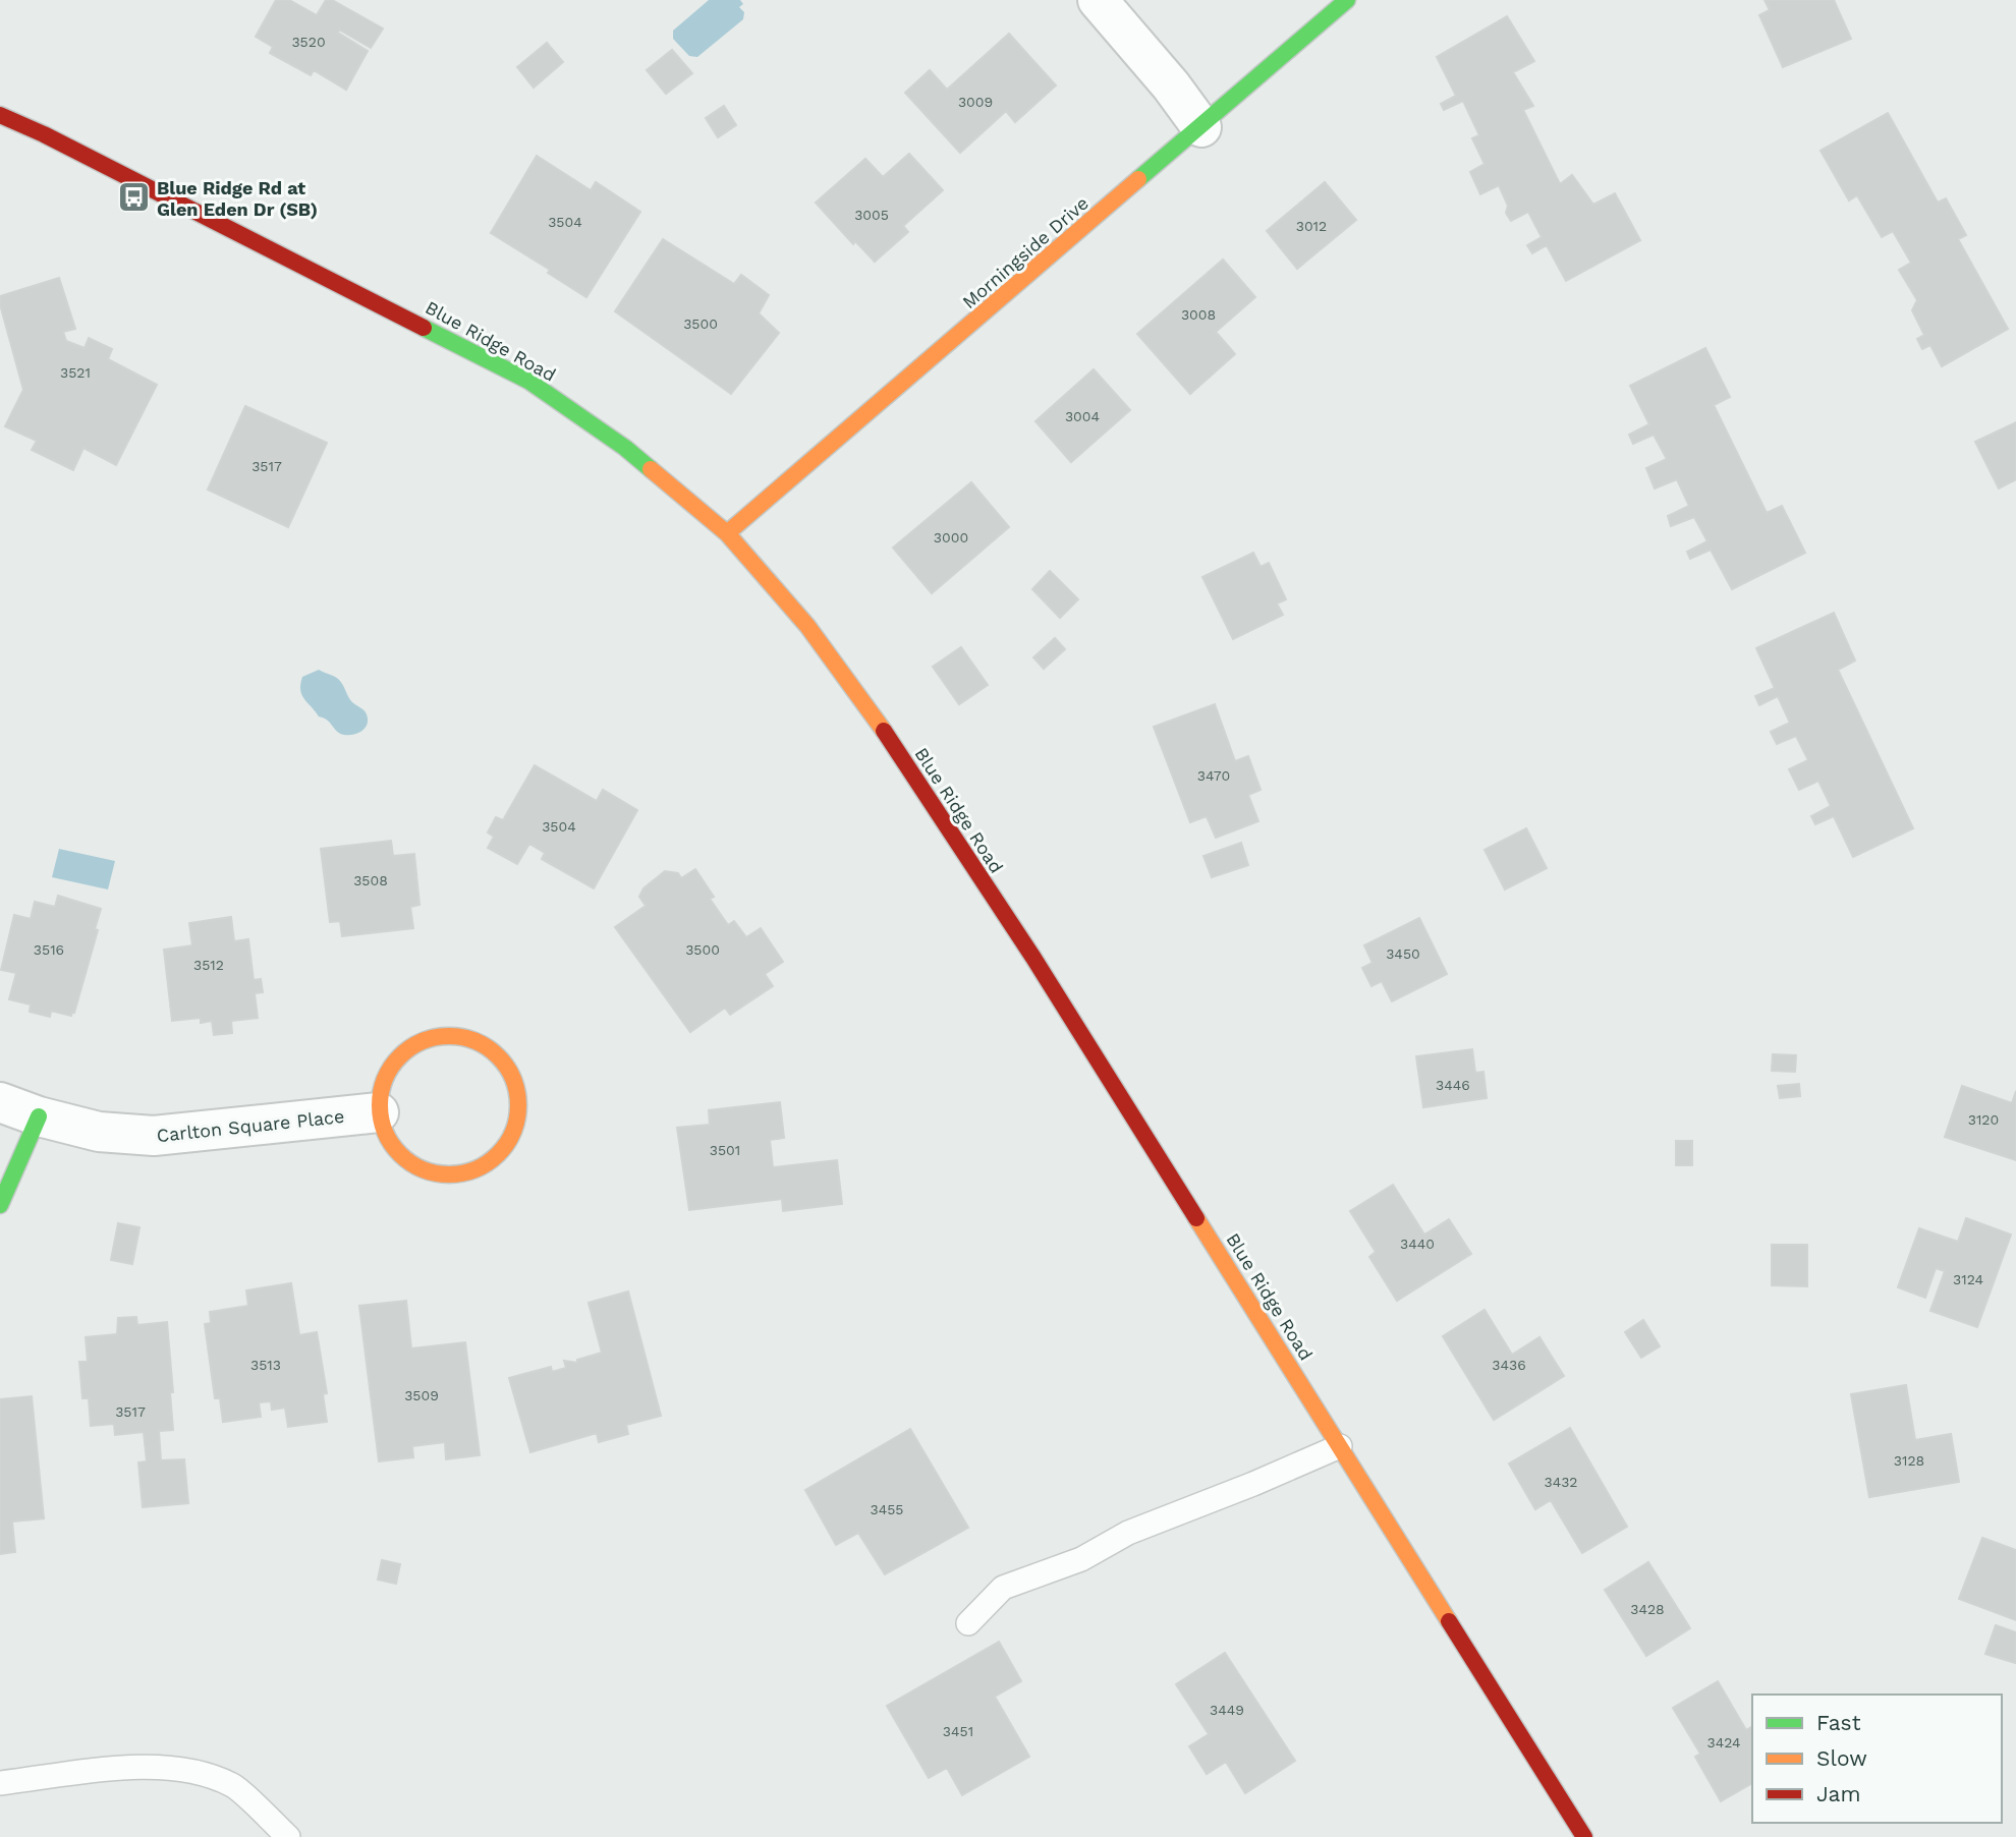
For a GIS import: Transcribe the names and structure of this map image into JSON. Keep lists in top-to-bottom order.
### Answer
{
  "streets": {
    "main road": ["Morningside Drive", "Blue Ridge Road"],
    "street": ["Carlton Square Place"]
  },
  "crossings": [
    ["Morningside Drive", "Blue Ridge Road"]
  ],
  "places": {
    "bus stop": ["Blue Ridge Rd at Glen Eden Dr (SB)"]
  },
  "house_numbers": [
    "3520",
    "3009",
    "3005",
    "3504",
    "3012",
    "3008",
    "3500",
    "3521",
    "3004",
    "3517",
    "3000",
    "3470",
    "3504",
    "3508",
    "3516",
    "3500",
    "3450",
    "3512",
    "3446",
    "3120",
    "3501",
    "3440",
    "3124",
    "3513",
    "3436",
    "3509",
    "3517",
    "3128",
    "3432",
    "3455",
    "3428",
    "3449",
    "3451",
    "3424"
  ],
  "legend": ["Fast", "Slow", "Jam"]
}
